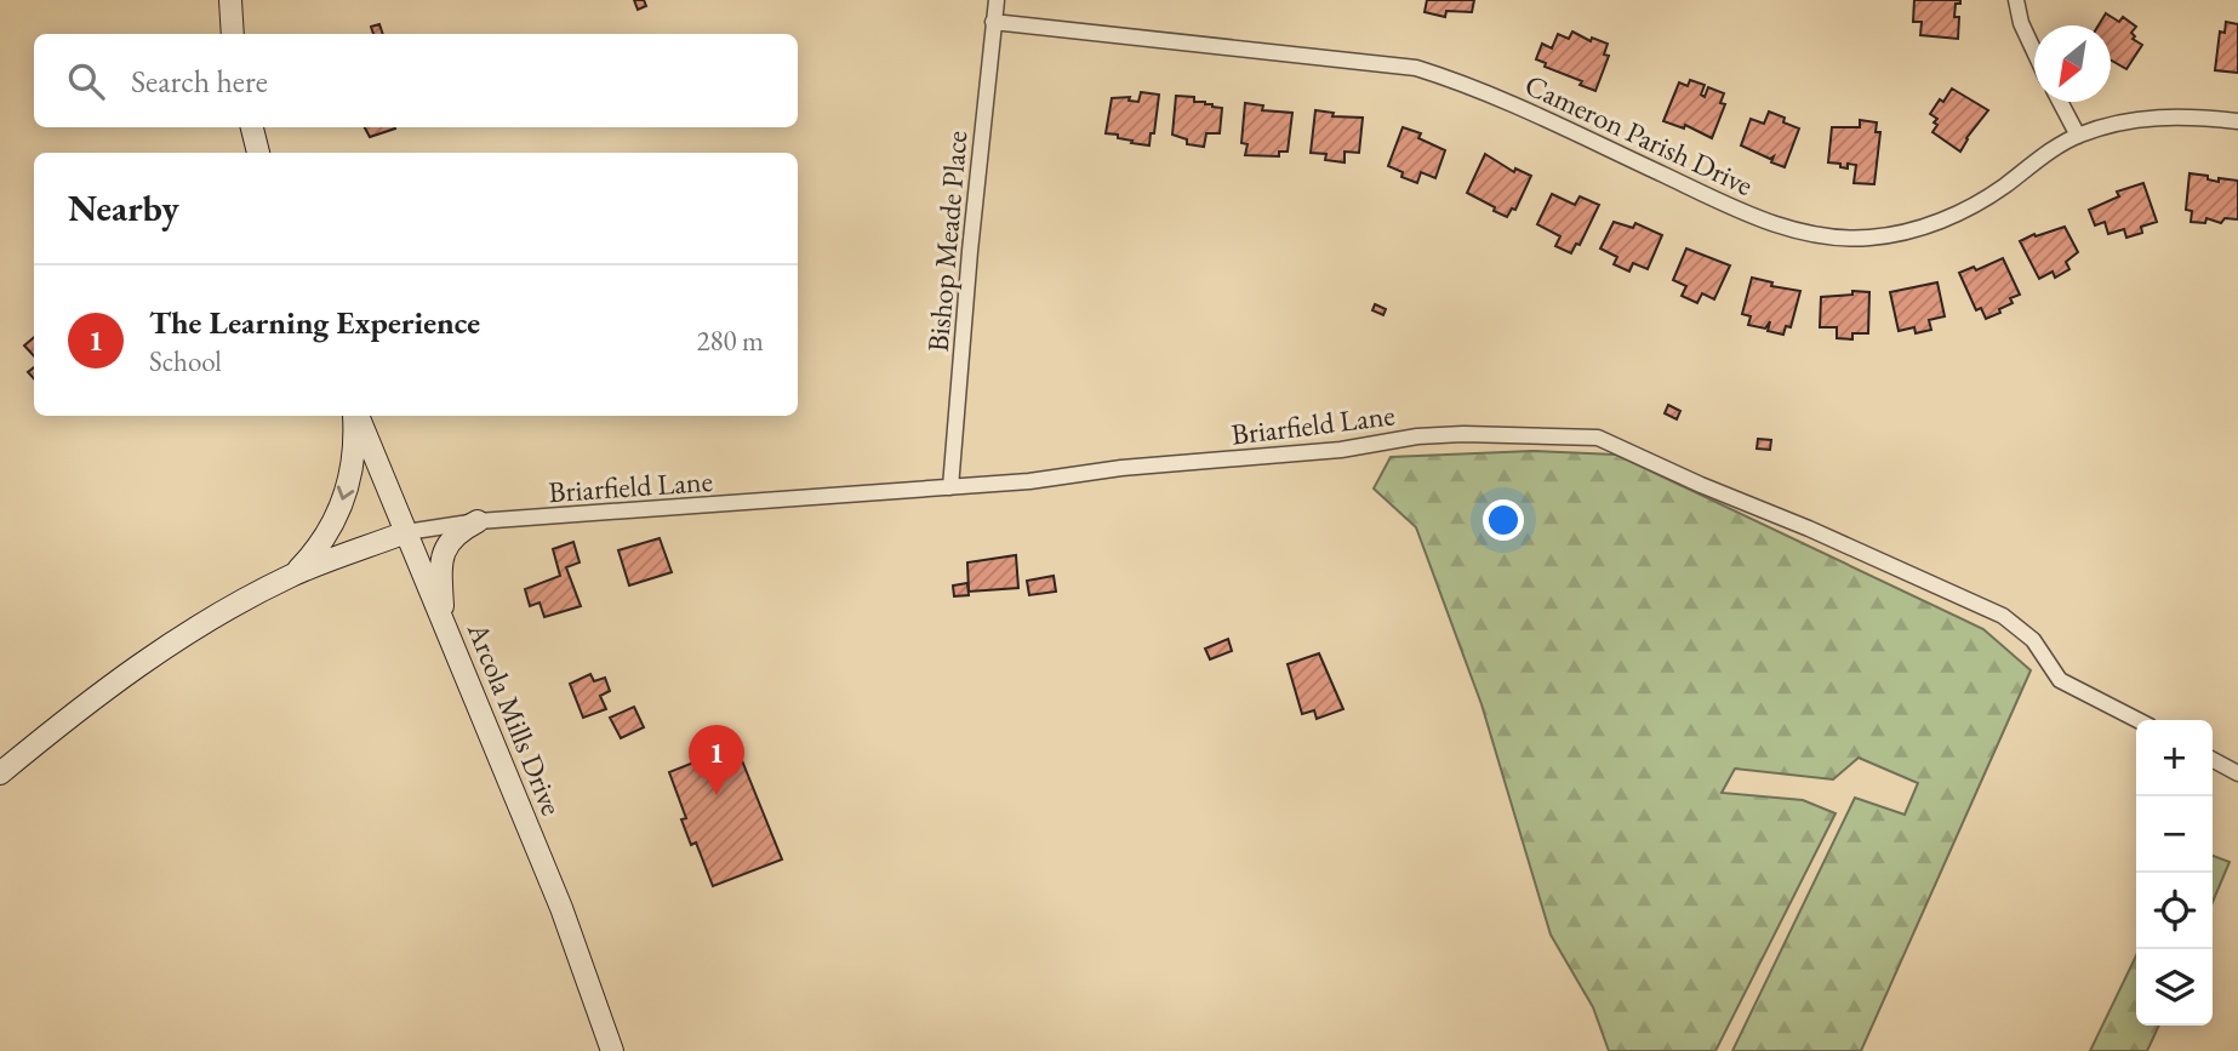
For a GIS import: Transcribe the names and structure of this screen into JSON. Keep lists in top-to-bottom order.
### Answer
{
  "streets": {
    "street": [
      "Cameron Parish Drive",
      "Bishop Meade Place",
      "Briarfield Lane",
      "Arcola Mills Drive"
    ]
  },
  "crossings": [
    ["Cameron Parish Drive", "Bishop Meade Place"],
    ["Bishop Meade Place", "Briarfield Lane"],
    ["Briarfield Lane", "Arcola Mills Drive"]
  ],
  "north": "bottom left",
  "page": {
    "search": "Search here",
    "heading": "Nearby",
    "list": [
      {
        "mark": "1",
        "name": "The Learning Experience",
        "note": "School",
        "value": "280 m"
      }
    ],
    "map_buttons": ["+", "−"],
    "pins": "1"
  }
}
